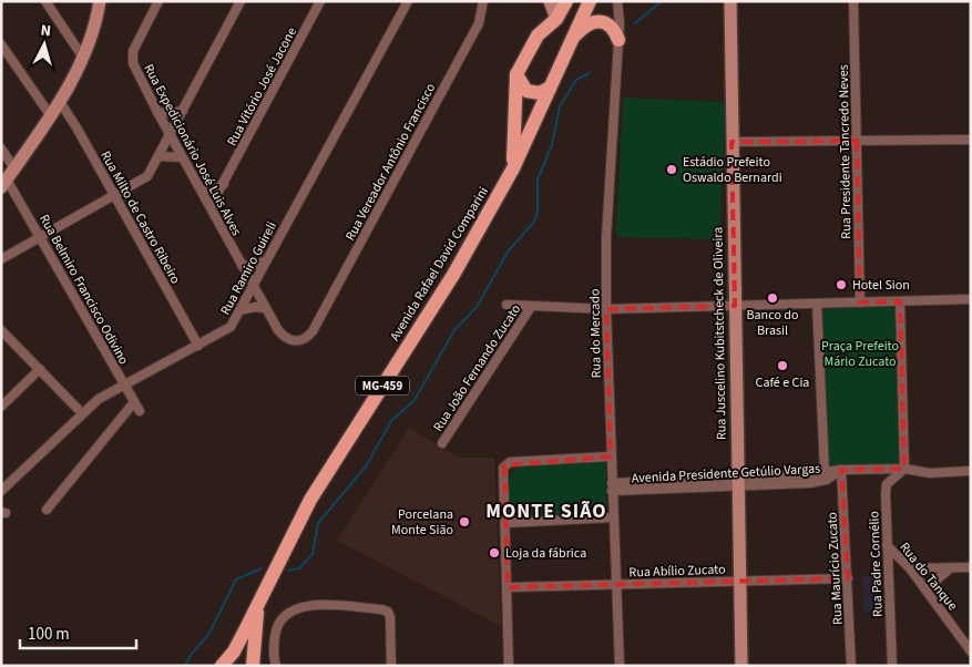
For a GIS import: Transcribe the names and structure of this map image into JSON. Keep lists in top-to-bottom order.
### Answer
{
  "streets": {
    "main road": ["Avenida Rafael David Comparini", "MG-459"],
    "street": [
      "Rua Vitório José Jacone",
      "Rua Expedicionário José Luis Alves",
      "Rua Presidente Tancredo Neves",
      "Rua Vereador Antônio Francisco",
      "Rua Milto de Castro Ribeiro",
      "Rua Ramiro Guireli",
      "Rua Belmiro Francisco Odivino",
      "Rua do Mercado",
      "Rua Juscelino Kubitstcheck de Oliveira",
      "Rua João Fernando Zucato",
      "Avenida Presidente Getúlio Vargas",
      "Rua Padre Cornélio",
      "Rua Maurício Zucato",
      "Rua Abílio Zucato",
      "Rua do Tanque"
    ]
  },
  "crossings": [
    ["Rua Vitório José Jacone", "Rua Expedicionário José Luis Alves"],
    ["Rua Expedicionário José Luis Alves", "Rua Vereador Antônio Francisco"],
    ["Rua Expedicionário José Luis Alves", "Rua Ramiro Guireli"],
    ["Rua Milto de Castro Ribeiro", "Rua Ramiro Guireli"],
    ["Rua Ramiro Guireli", "Rua Belmiro Francisco Odivino"],
    ["Rua do Mercado", "Avenida Presidente Getúlio Vargas"],
    ["Rua do Mercado", "Rua Abílio Zucato"],
    ["Rua Juscelino Kubitstcheck de Oliveira", "Avenida Presidente Getúlio Vargas"],
    ["Rua Juscelino Kubitstcheck de Oliveira", "Rua Abílio Zucato"],
    ["Avenida Presidente Getúlio Vargas", "Rua Padre Cornélio"],
    ["Avenida Presidente Getúlio Vargas", "Rua Maurício Zucato"],
    ["Rua Padre Cornélio", "Rua do Tanque"],
    ["Rua Maurício Zucato", "Rua Abílio Zucato"]
  ],
  "districts": ["MONTE SIÃO"],
  "parks": ["Praça Prefeito Mário Zucato"],
  "places": [
    "Estádio Prefeito Oswaldo Bernardi",
    "Hotel Sion",
    "Banco do Brasil",
    "Café e Cia",
    "Porcelana Monte Sião",
    "Loja da fábrica"
  ],
  "scale_bar": "100 m",
  "north": "top"
}
